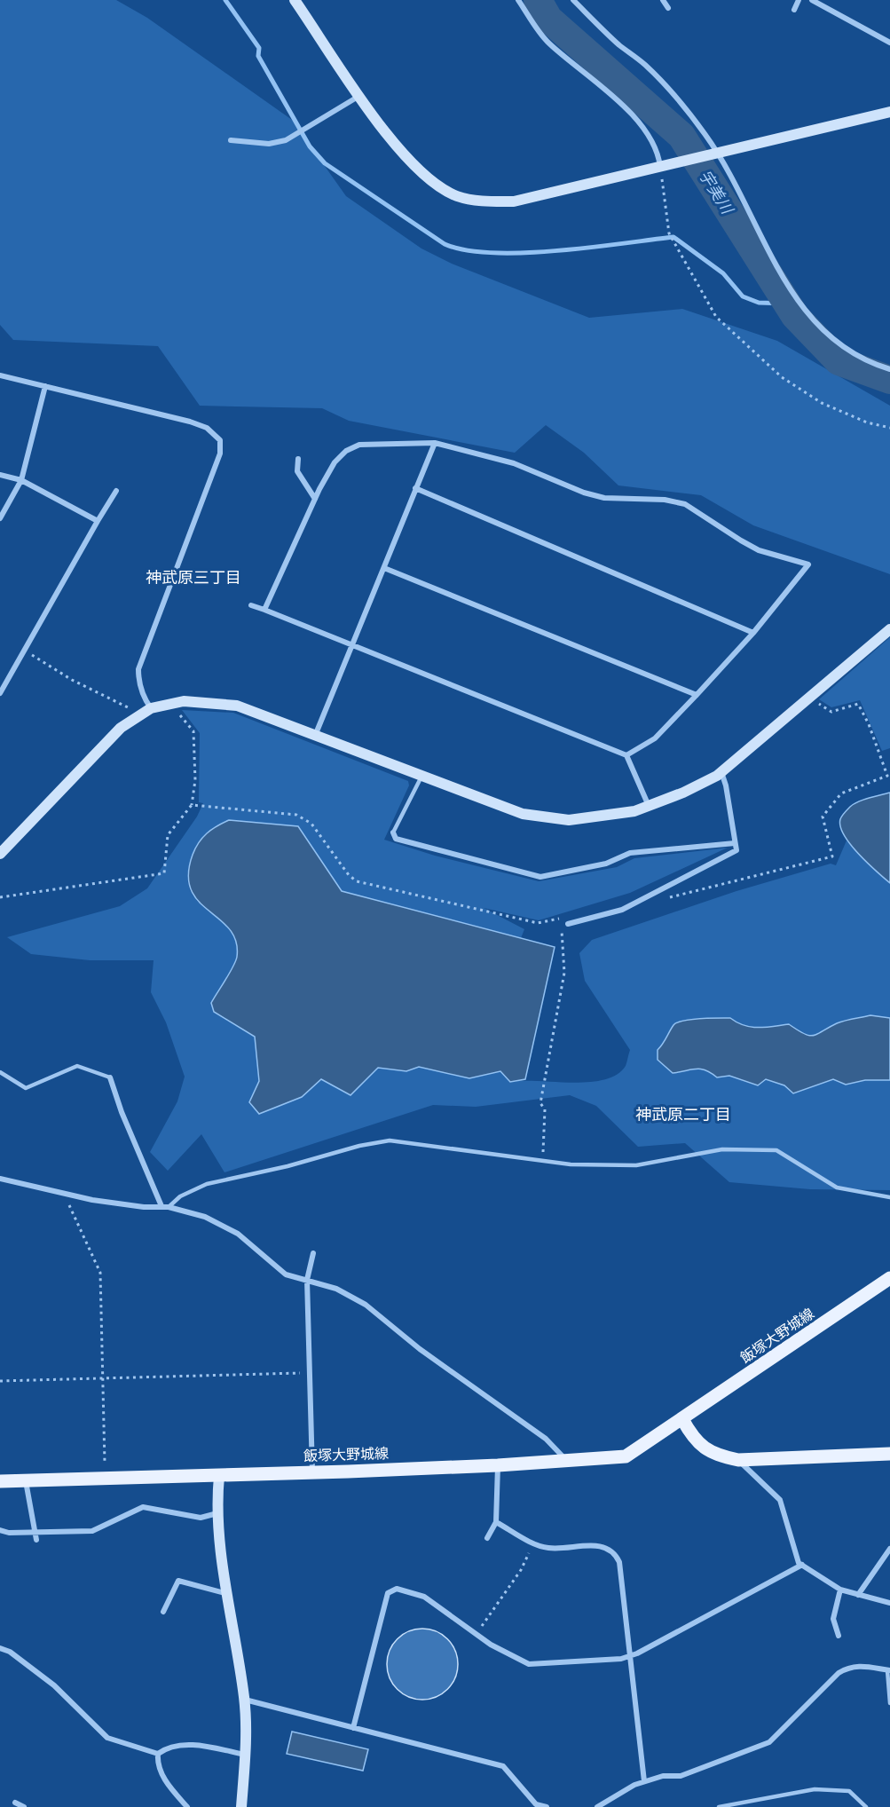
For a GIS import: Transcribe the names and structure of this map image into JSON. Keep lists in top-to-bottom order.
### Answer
{
  "streets": {
    "main road": ["飯塚大野城線"]
  },
  "districts": ["神武原三丁目", "神武原二丁目"],
  "water": ["宇美川"]
}
